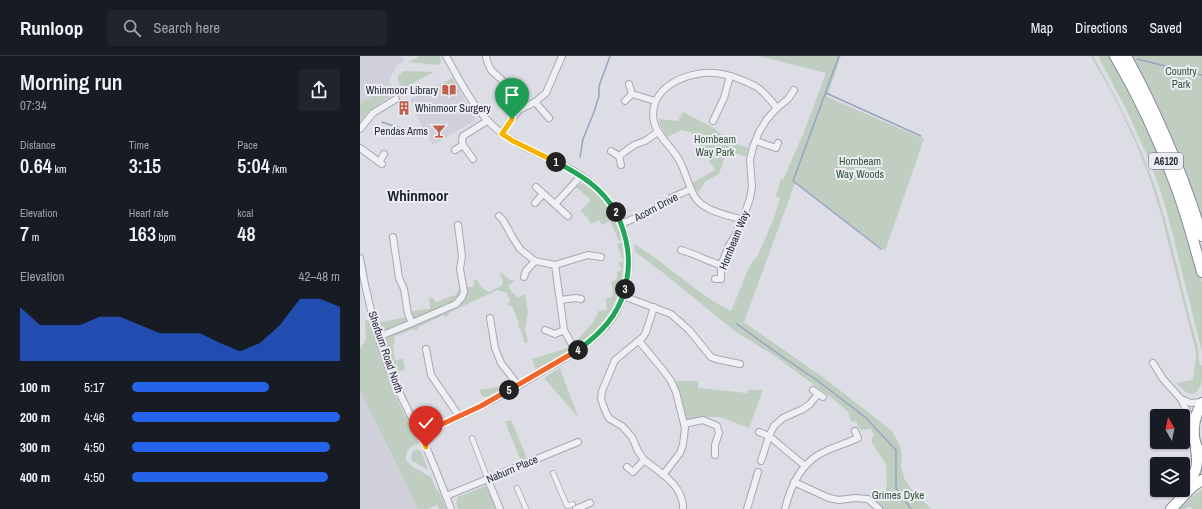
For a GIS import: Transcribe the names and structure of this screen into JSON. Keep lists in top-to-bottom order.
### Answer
{
  "streets": {
    "highway": ["A6120"],
    "street": [
      "Acorn Drive",
      "Hornbeam Way",
      "Sherburn Road North",
      "Naburn Place"
    ]
  },
  "crossings": [
    ["Sherburn Road North", "Naburn Place"]
  ],
  "districts": ["Whinmoor"],
  "parks": [
    "Country Park",
    "Hornbeam Way Park",
    "Hornbeam Way Woods",
    "Grimes Dyke"
  ],
  "places": {
    "library": ["Whinmoor Library"],
    "building": ["Whinmoor Surgery"],
    "bar": ["Pendas Arms"]
  },
  "north": "top",
  "page": {
    "header": "Runloop",
    "search": "Search here",
    "nav": ["Map", "Directions", "Saved"],
    "heading": ["Morning run", "07:34"],
    "stats": [
      ["Distance", "0.64 km"],
      ["Time", "3:15"],
      ["Pace", "5:04 /km"],
      ["Elevation", "7 m"],
      ["Heart rate", "163 bpm"],
      ["kcal", "48"]
    ],
    "pins": [
      "1",
      "2",
      "3",
      "4",
      "5"
    ],
    "chart": ["Elevation", "42–48 m"],
    "list": [
      {
        "name": "100 m",
        "note": "5:17"
      },
      {
        "name": "200 m",
        "note": "4:46"
      },
      {
        "name": "300 m",
        "note": "4:50"
      },
      {
        "name": "400 m",
        "note": "4:50"
      }
    ]
  }
}
